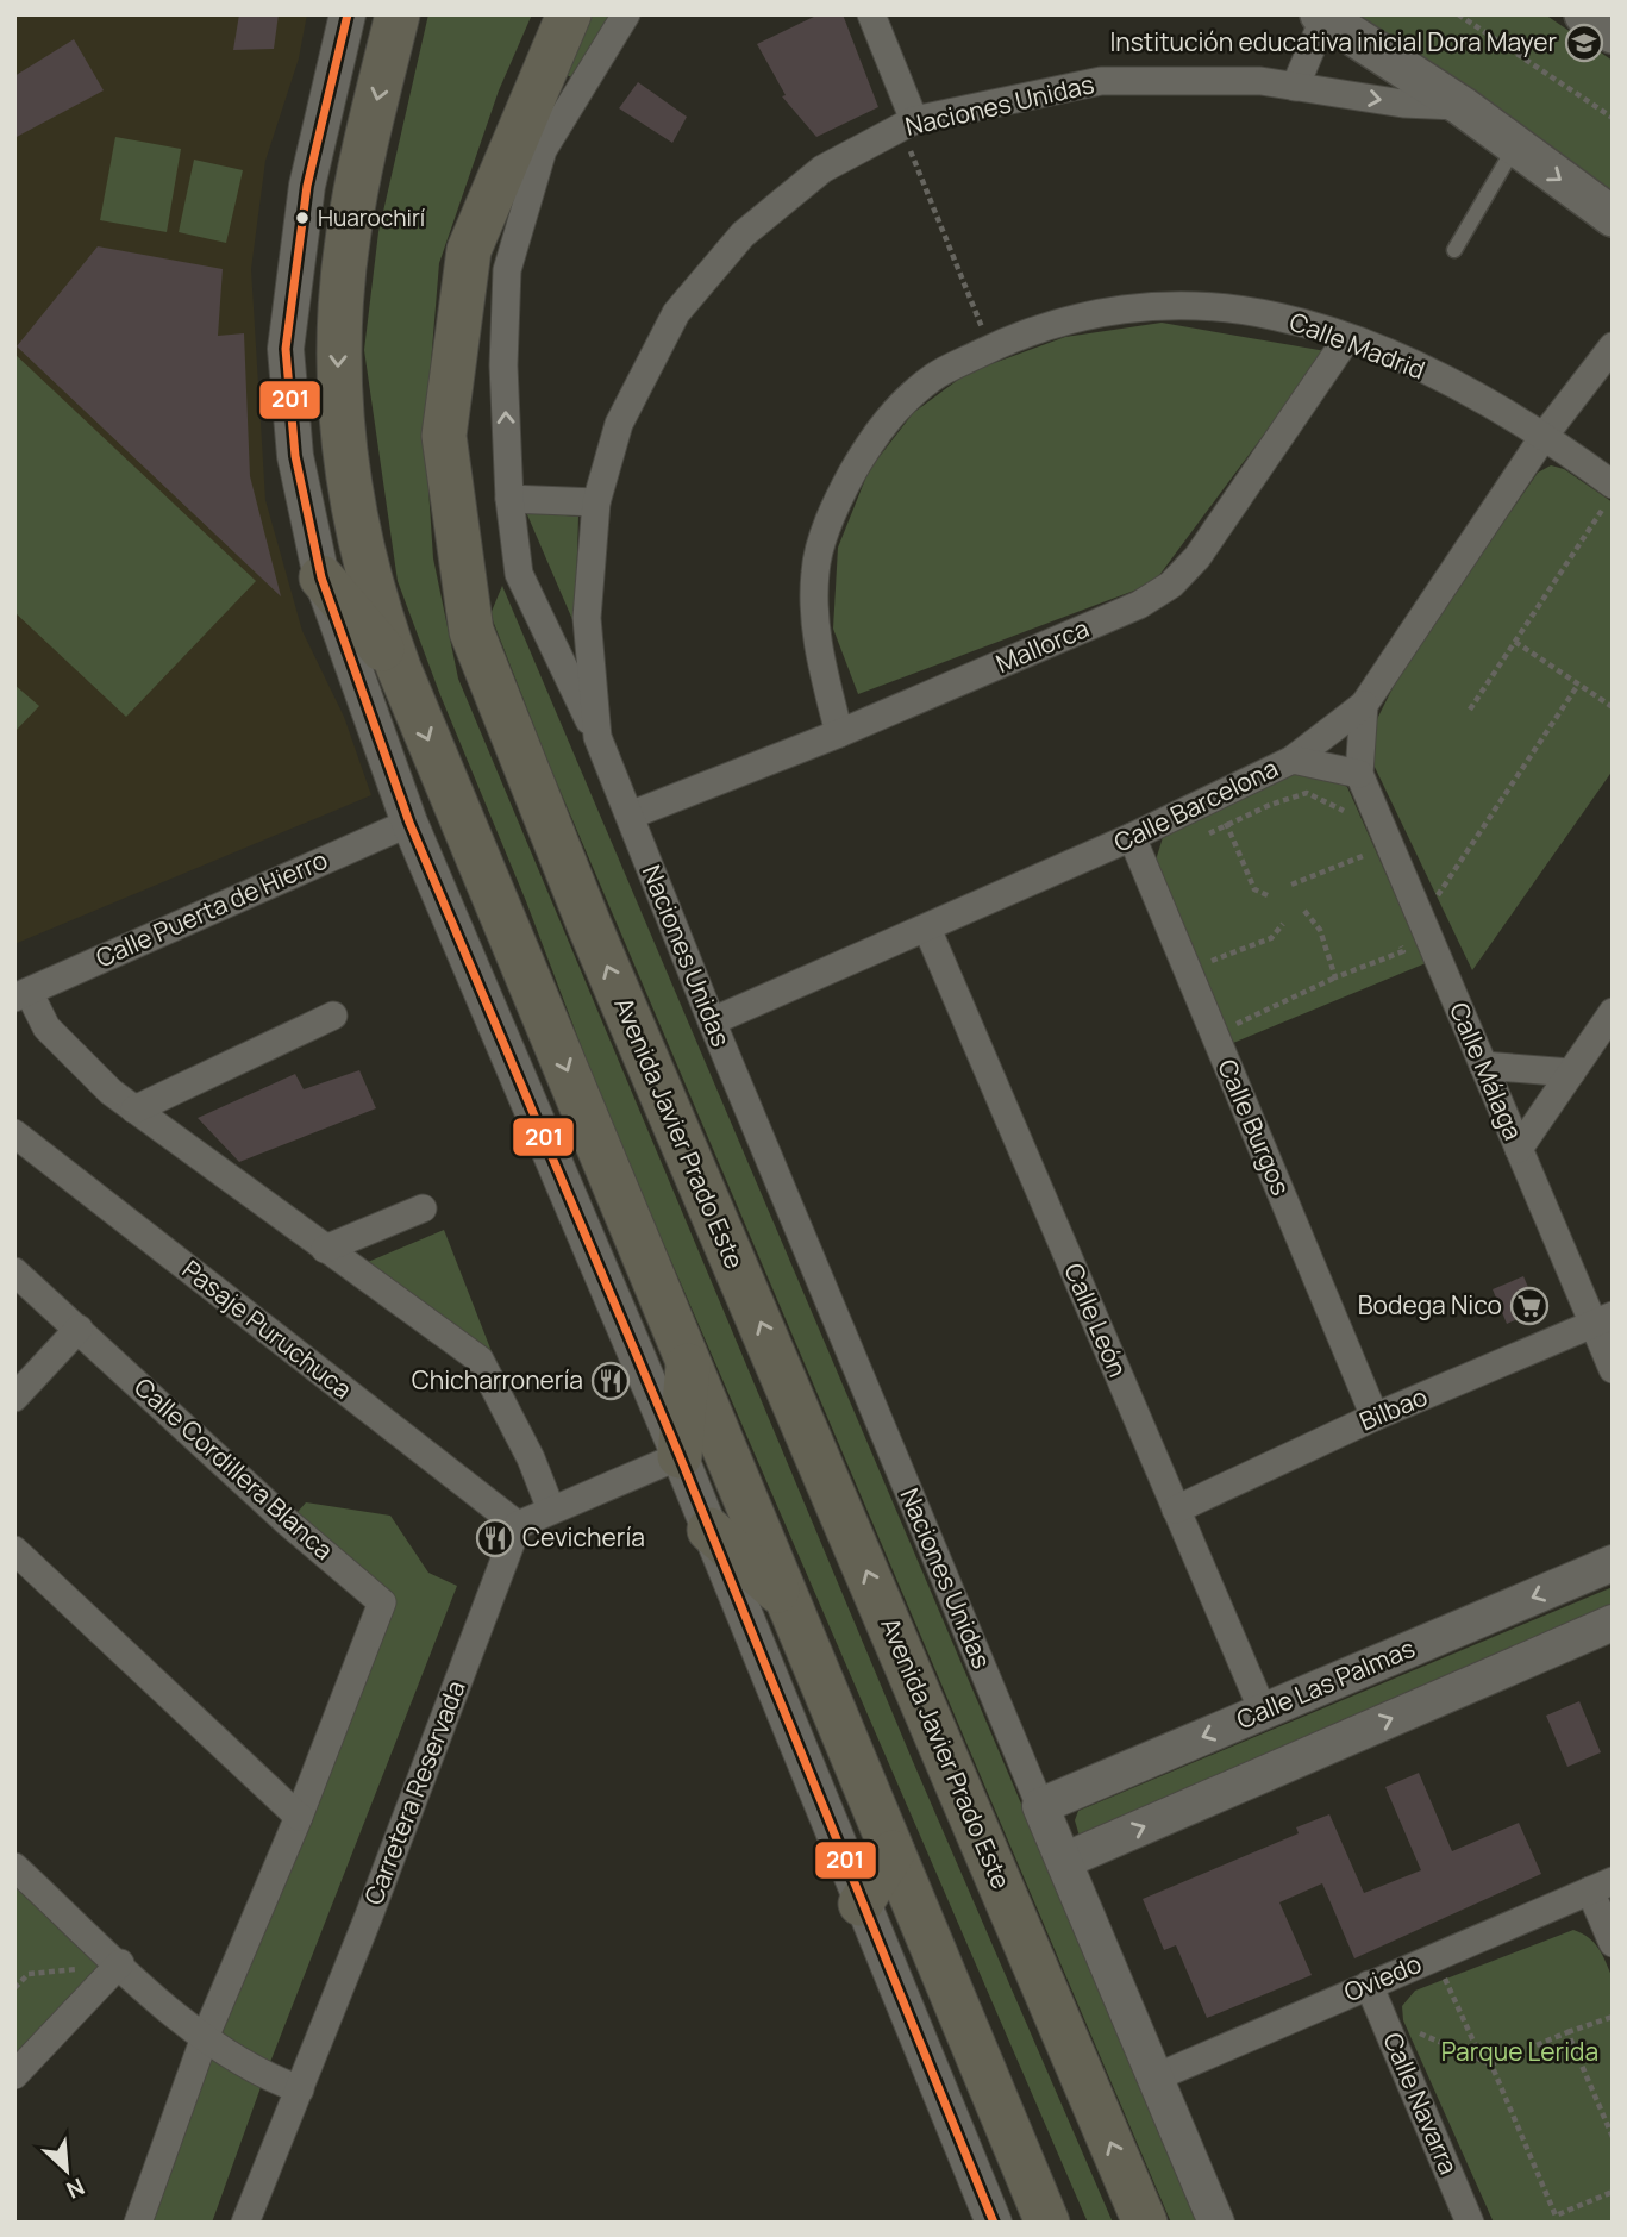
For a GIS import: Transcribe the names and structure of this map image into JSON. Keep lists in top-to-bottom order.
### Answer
{
  "streets": {
    "main road": ["Avenida Javier Prado Este"],
    "street": [
      "Naciones Unidas",
      "Calle Madrid",
      "Mallorca",
      "Calle Barcelona",
      "Calle Puerta de Hierro",
      "Calle Málaga",
      "Calle Burgos",
      "Calle León",
      "Pasaje Puruchuca",
      "Bilbao",
      "Calle Cordillera Blanca",
      "Calle Las Palmas",
      "Carretera Reservada",
      "Oviedo",
      "Calle Navarra"
    ]
  },
  "crossings": [
    ["Naciones Unidas", "Mallorca"],
    ["Naciones Unidas", "Calle Barcelona"],
    ["Naciones Unidas", "Calle Las Palmas"],
    ["Naciones Unidas", "Oviedo"],
    ["Calle Madrid", "Mallorca"],
    ["Calle Barcelona", "Calle Málaga"],
    ["Calle Barcelona", "Calle Burgos"],
    ["Calle Barcelona", "Calle León"],
    ["Calle Málaga", "Bilbao"],
    ["Calle Burgos", "Bilbao"],
    ["Calle León", "Bilbao"],
    ["Calle León", "Calle Las Palmas"],
    ["Pasaje Puruchuca", "Carretera Reservada"],
    ["Oviedo", "Calle Navarra"]
  ],
  "parks": ["Parque Lerida"],
  "places": {
    "school or university": ["Institución educativa inicial Dora Mayer"],
    "other": ["Huarochirí"],
    "supermarket": ["Bodega Nico"],
    "restaurant": ["Chicharronería", "Cevichería"]
  },
  "lines": ["transit line 201"],
  "north": "bottom right"
}
